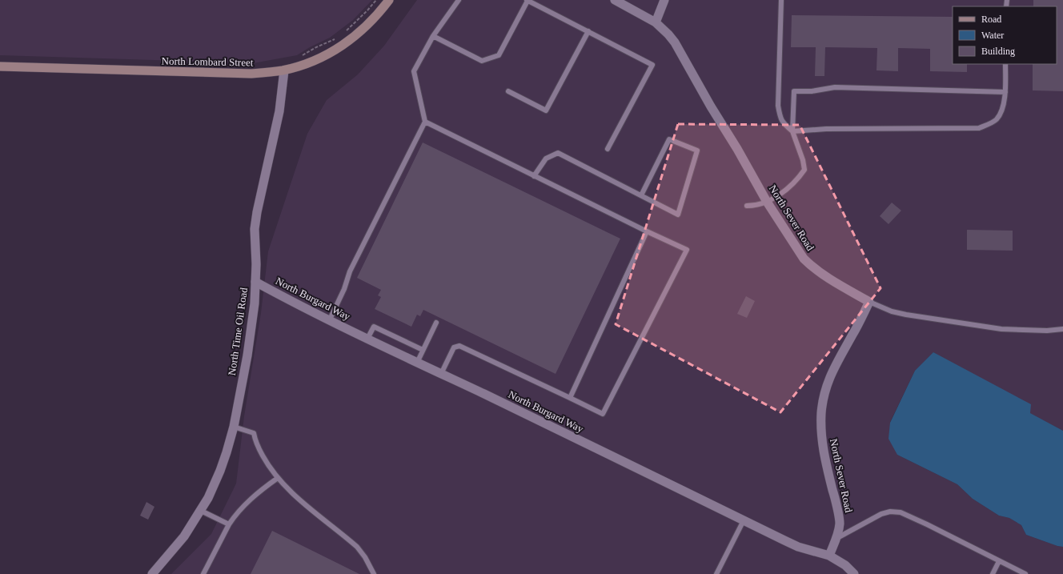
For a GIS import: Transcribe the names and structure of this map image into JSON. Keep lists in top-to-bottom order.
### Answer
{
  "streets": {
    "main road": ["North Lombard Street"],
    "street": ["North Sever Road", "North Burgard Way", "North Time Oil Road"]
  },
  "crossings": [
    ["North Lombard Street", "North Time Oil Road"],
    ["North Sever Road", "North Burgard Way"],
    ["North Burgard Way", "North Time Oil Road"]
  ],
  "legend": ["Road", "Water", "Building"]
}
